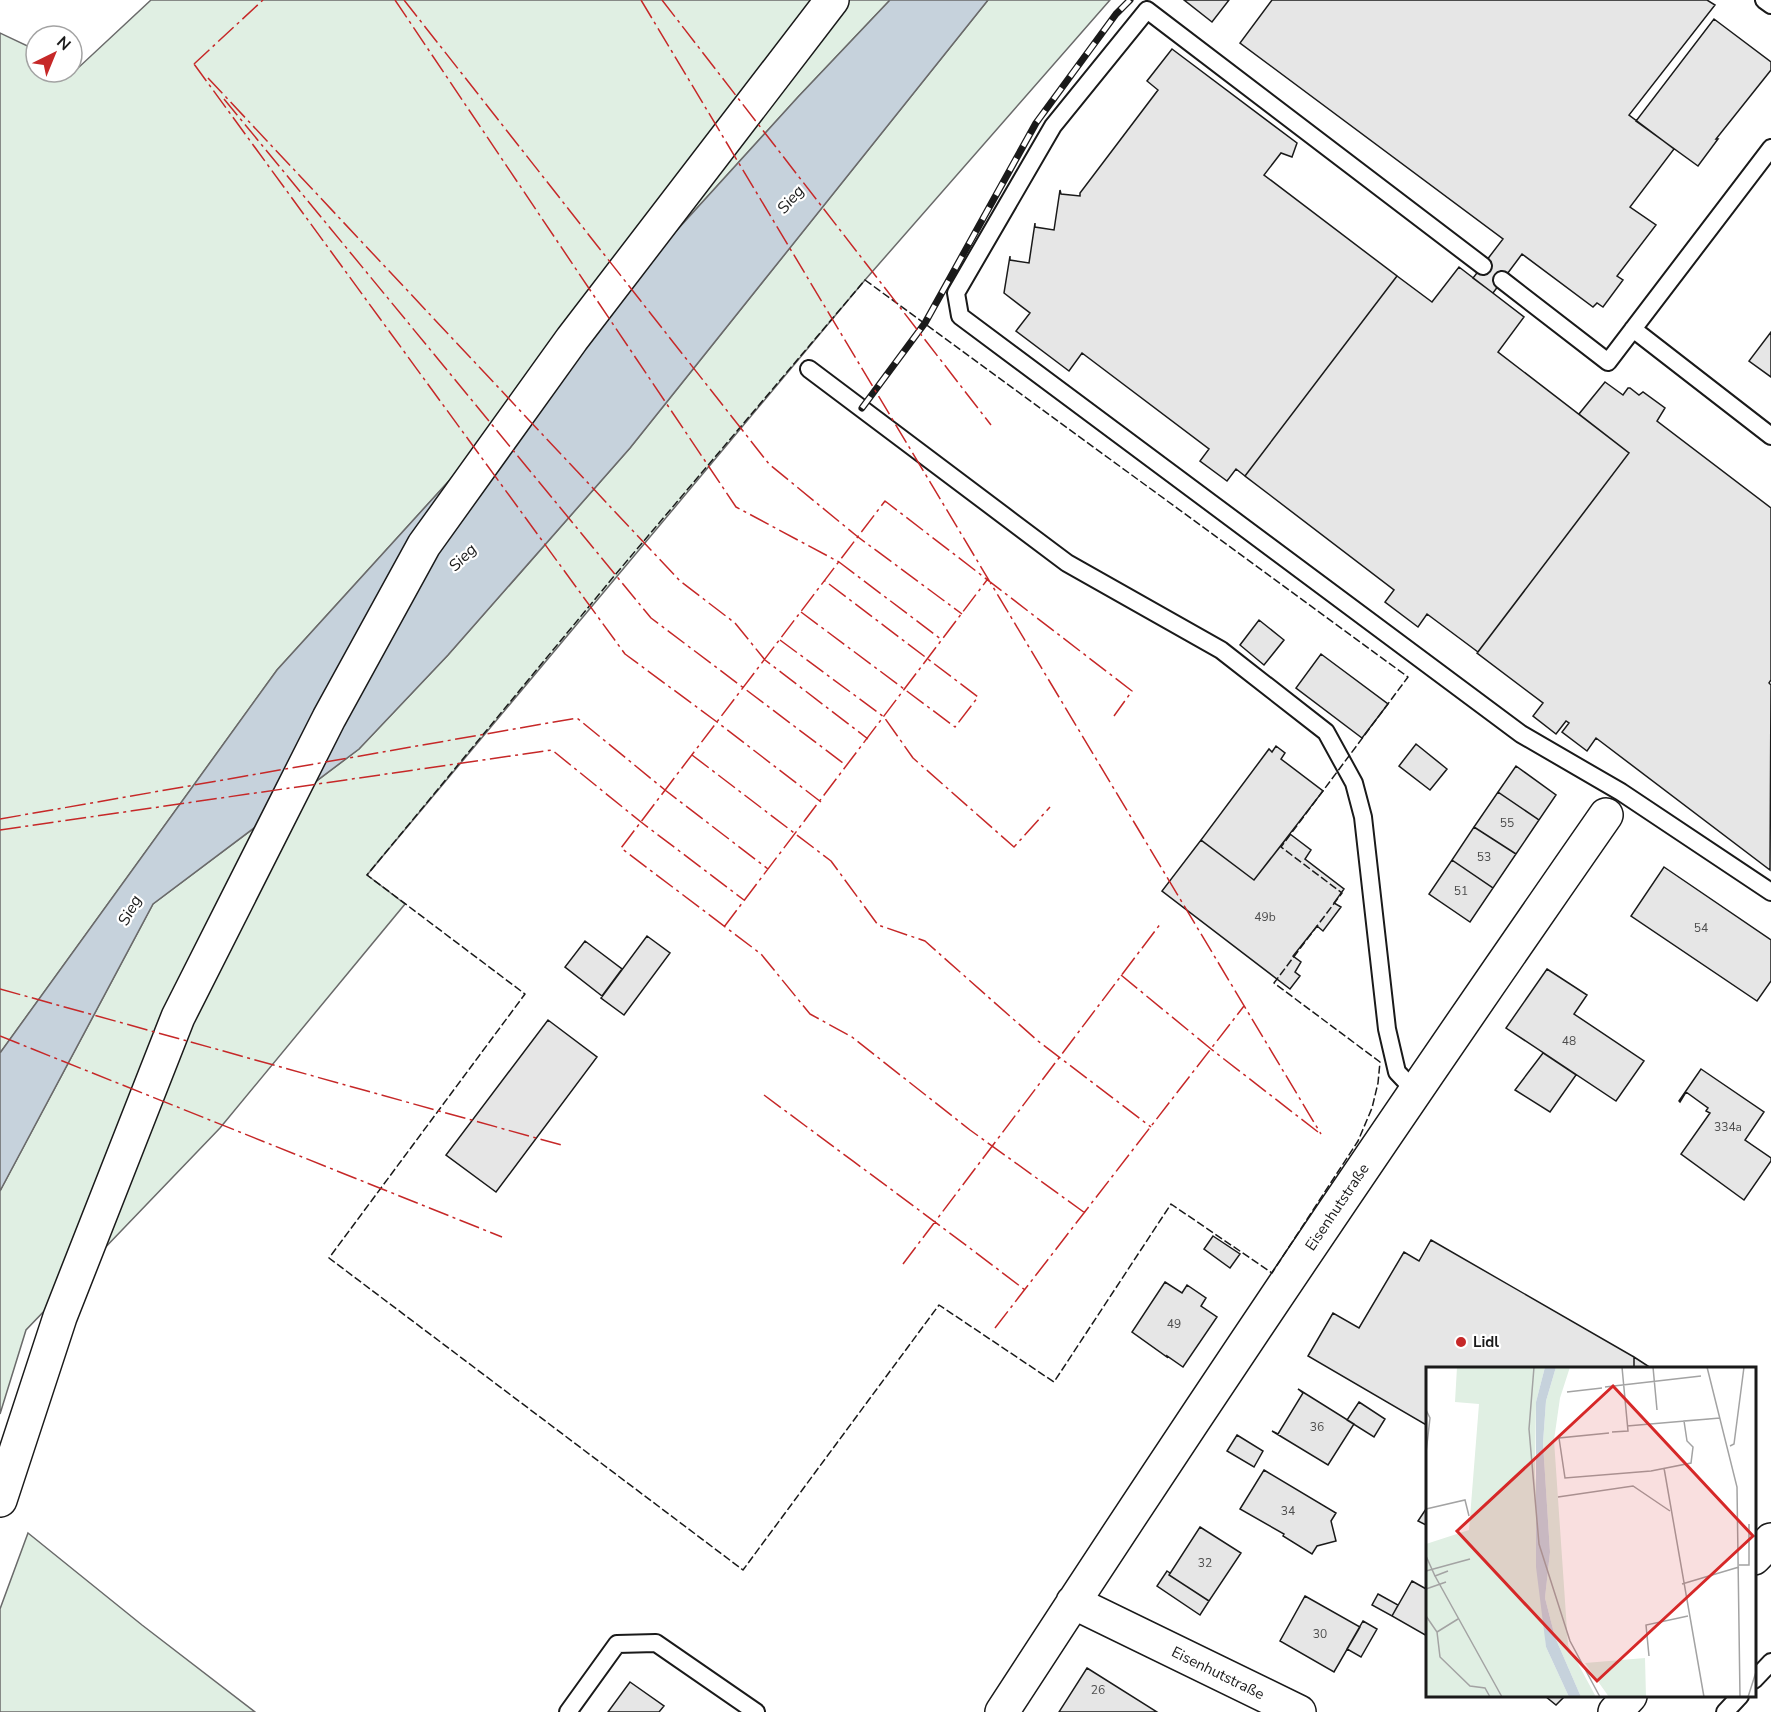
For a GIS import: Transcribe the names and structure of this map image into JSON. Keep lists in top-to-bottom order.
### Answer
{
  "streets": {
    "main road": ["Eisenhutstraße"]
  },
  "water": ["Sieg"],
  "places": ["Lidl"],
  "house_numbers": [
    "55",
    "53",
    "51",
    "49b",
    "54",
    "48",
    "334a",
    "49",
    "36",
    "34",
    "32",
    "30",
    "26"
  ],
  "north": "top right"
}
